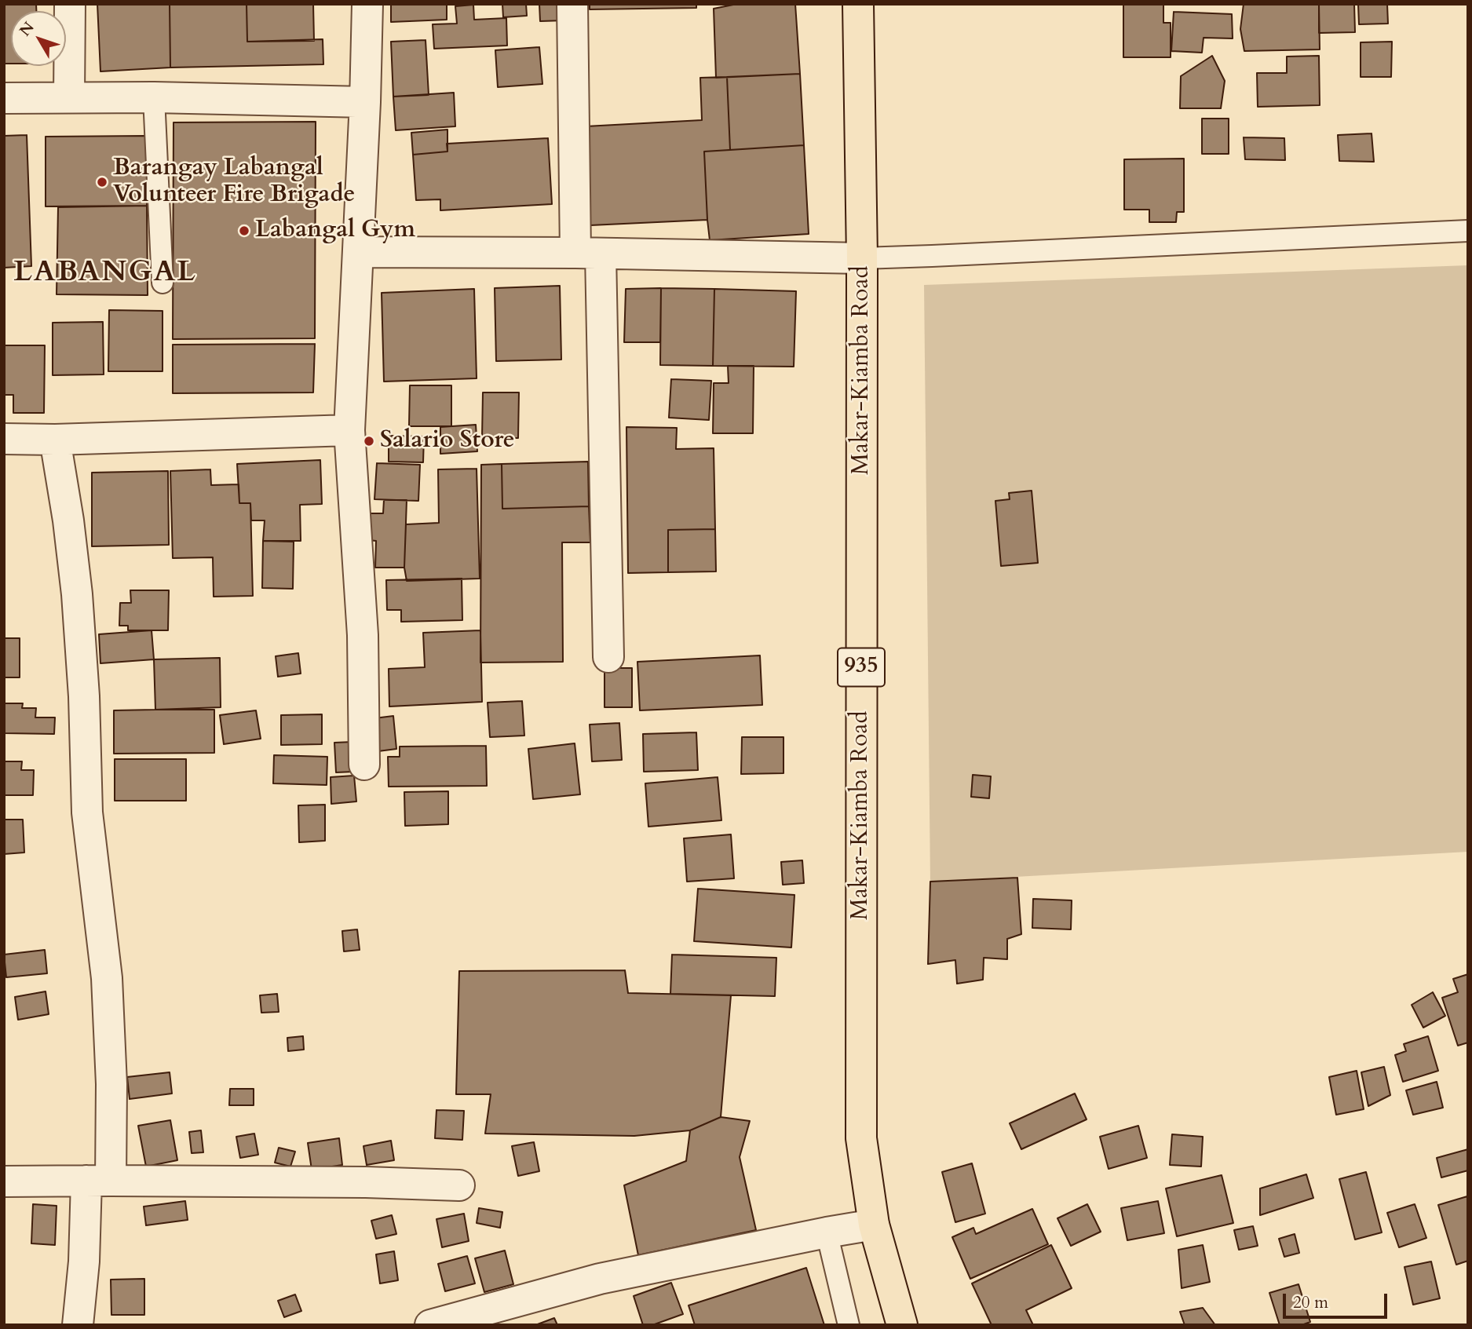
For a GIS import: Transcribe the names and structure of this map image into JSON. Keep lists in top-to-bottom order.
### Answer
{
  "streets": {
    "main road": ["Makar-Kiamba Road", "935"]
  },
  "districts": ["LABANGAL"],
  "places": ["Barangay Labangal Volunteer Fire Brigade", "Labangal Gym", "Salario Store"],
  "scale_bar": "20 m",
  "north": "top left"
}
